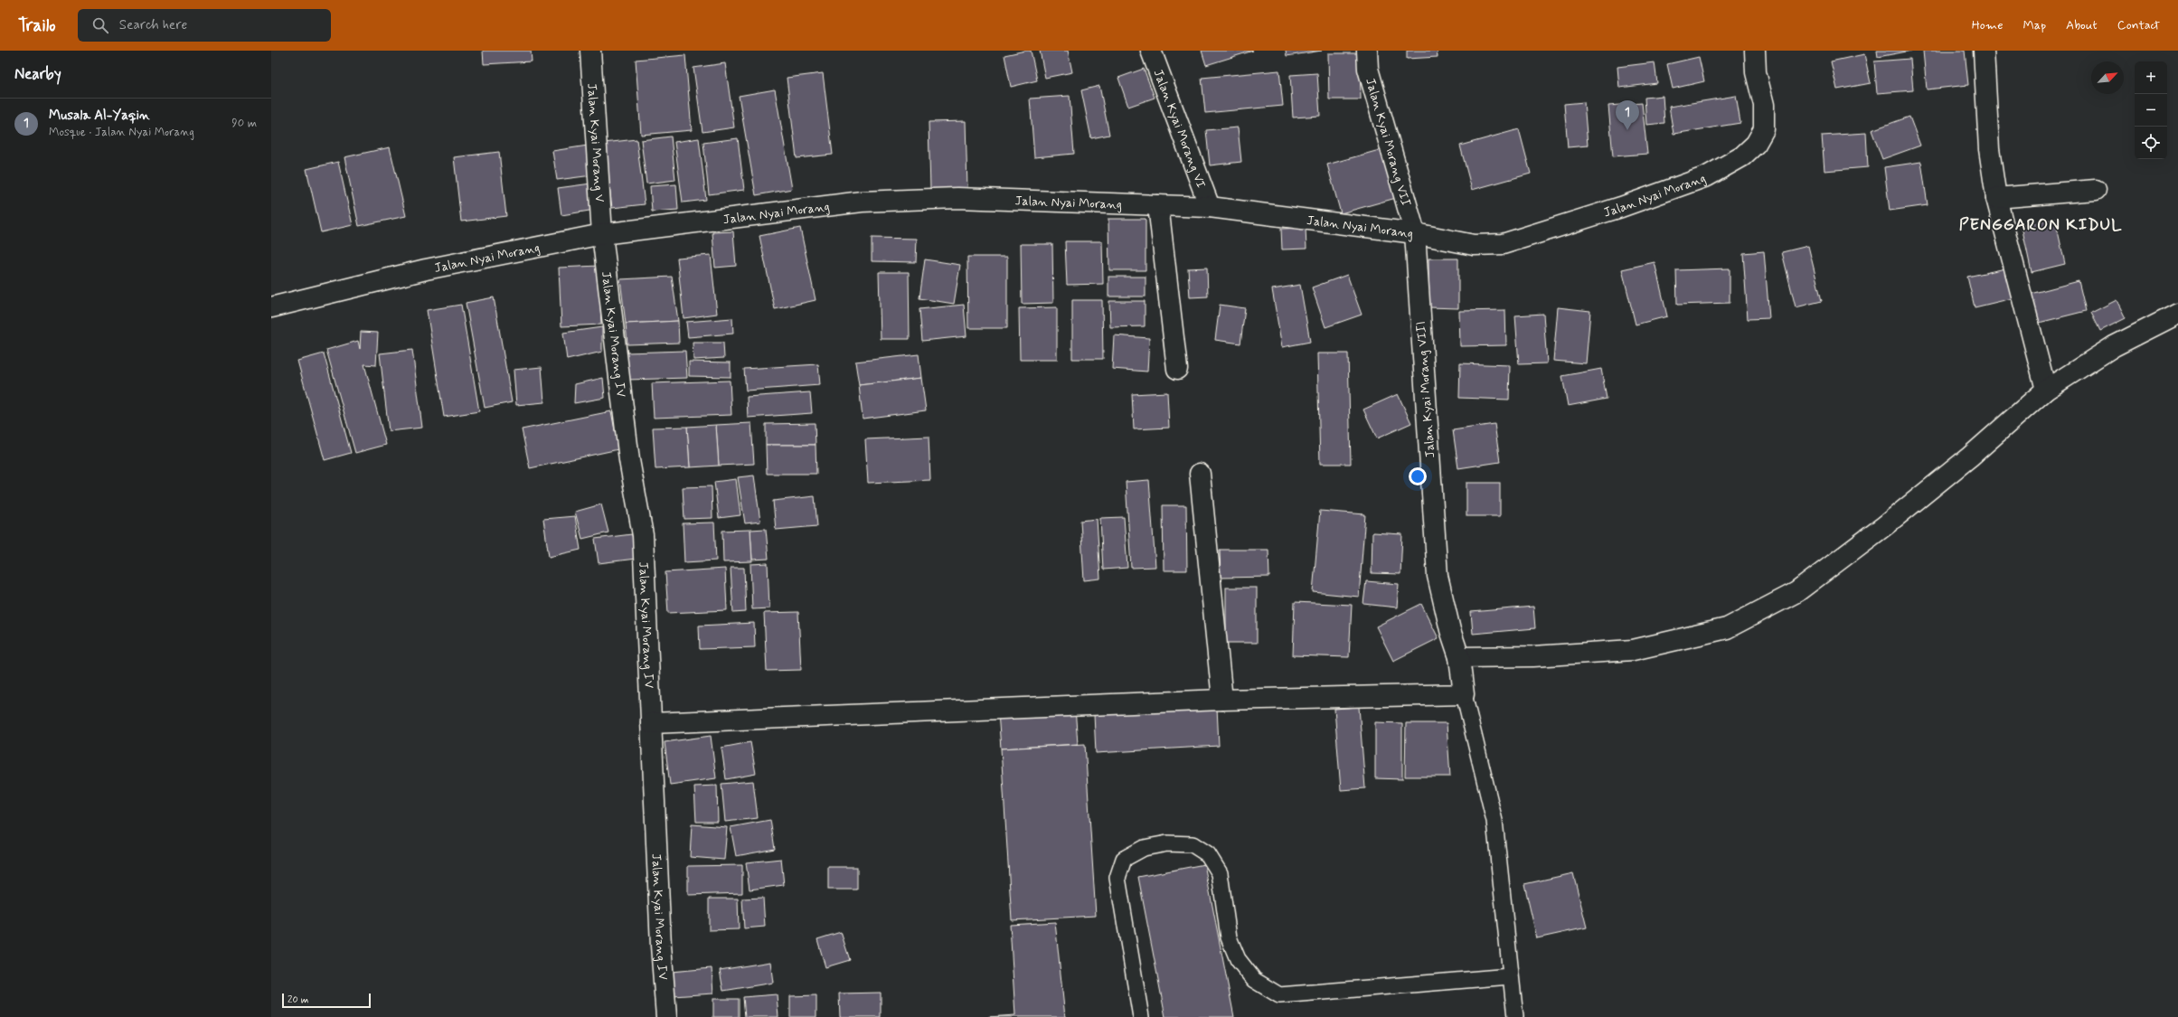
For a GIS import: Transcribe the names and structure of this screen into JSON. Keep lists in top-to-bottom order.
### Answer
{
  "streets": {
    "street": [
      "Jalan Kyai Morang VI",
      "Jalan Kyai Morang VII",
      "Jalan Kyai Morang V",
      "Jalan Nyai Morang",
      "Jalan Kyai Morang IV",
      "Jalan Kyai Morang VIII"
    ]
  },
  "crossings": [
    ["Jalan Kyai Morang VI", "Jalan Nyai Morang"],
    ["Jalan Kyai Morang VII", "Jalan Nyai Morang"],
    ["Jalan Kyai Morang VII", "Jalan Kyai Morang VIII"],
    ["Jalan Kyai Morang V", "Jalan Nyai Morang"],
    ["Jalan Kyai Morang V", "Jalan Kyai Morang IV"],
    ["Jalan Nyai Morang", "Jalan Kyai Morang IV"],
    ["Jalan Nyai Morang", "Jalan Kyai Morang VIII"]
  ],
  "districts": ["PENGGARON KIDUL"],
  "scale_bar": "20 m",
  "north": "top right",
  "page": {
    "header": "Trailo",
    "search": "Search here",
    "nav": [
      "Home",
      "Map",
      "About",
      "Contact"
    ],
    "heading": "Nearby",
    "map_buttons": ["+", "−"],
    "list": [
      {
        "mark": "1",
        "name": "Musala Al-Yaqin",
        "note": "Mosque · Jalan Nyai Morang",
        "value": "90 m"
      }
    ],
    "pins": "1",
    "scale": "20 m"
  }
}
